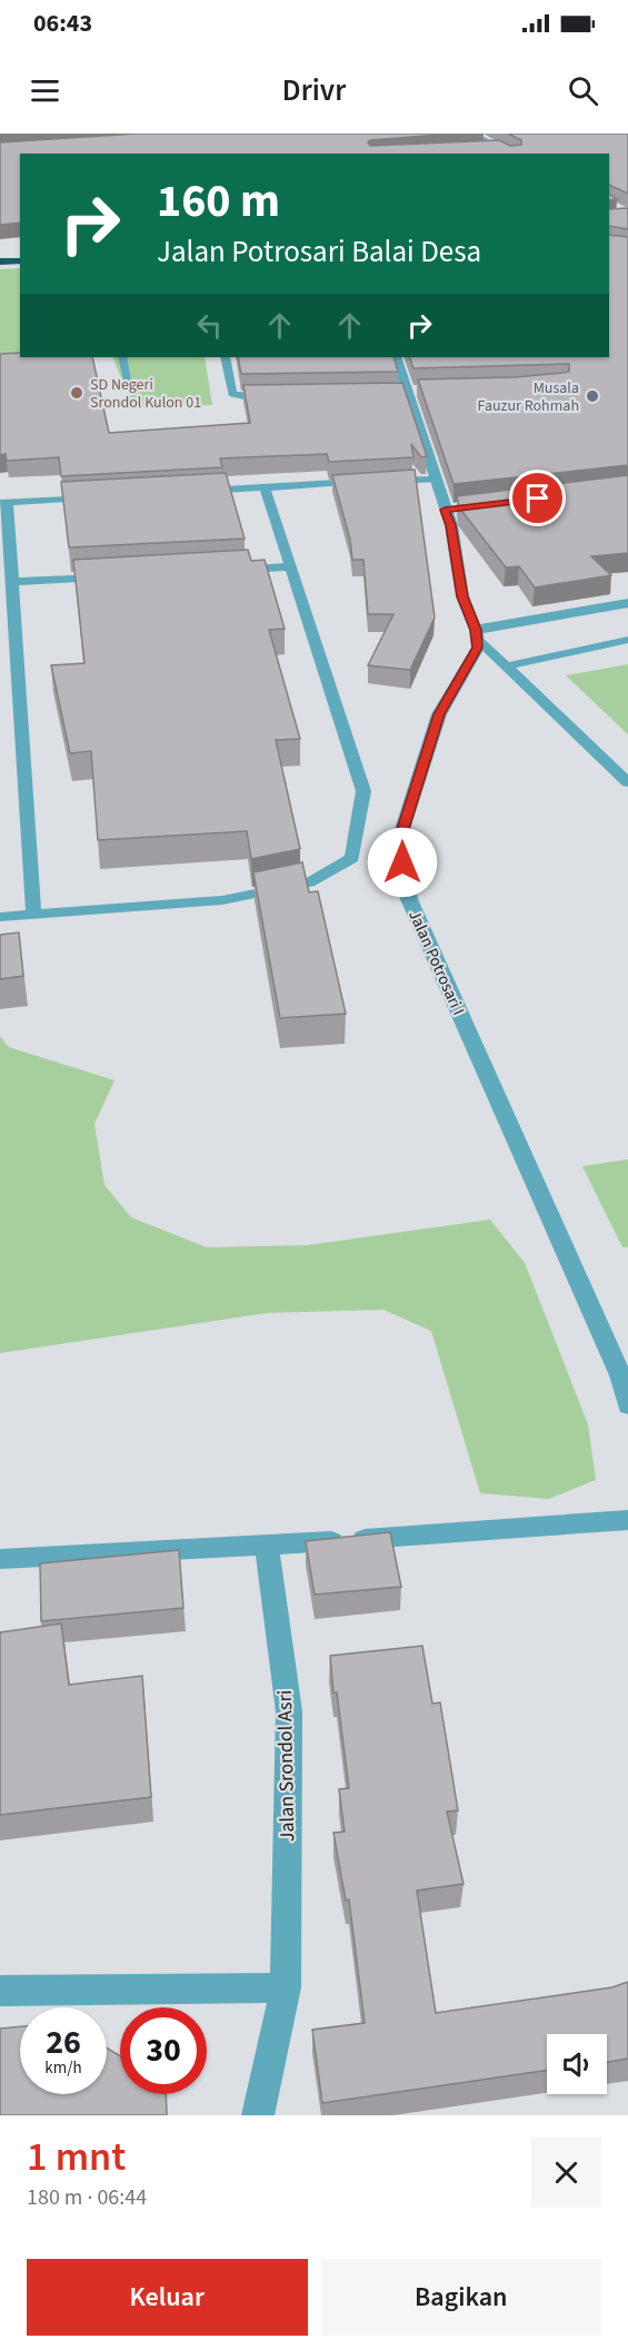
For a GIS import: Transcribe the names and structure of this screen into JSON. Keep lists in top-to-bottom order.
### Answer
{
  "streets": {
    "street": ["Jalan Potrosari I", "Jalan Srondol Asri"]
  },
  "places": ["SD Negeri Srondol Kulon 01", "Musala Fauzur Rohmah"],
  "page": {
    "status": "06:43",
    "header": "Drivr",
    "turn": ["160 m", "Jalan Potrosari Balai Desa"],
    "speed": "26 km/h",
    "limit": "30",
    "heading": ["1 mnt", "180 m · 06:44"],
    "buttons": ["Keluar", "Bagikan"]
  }
}
